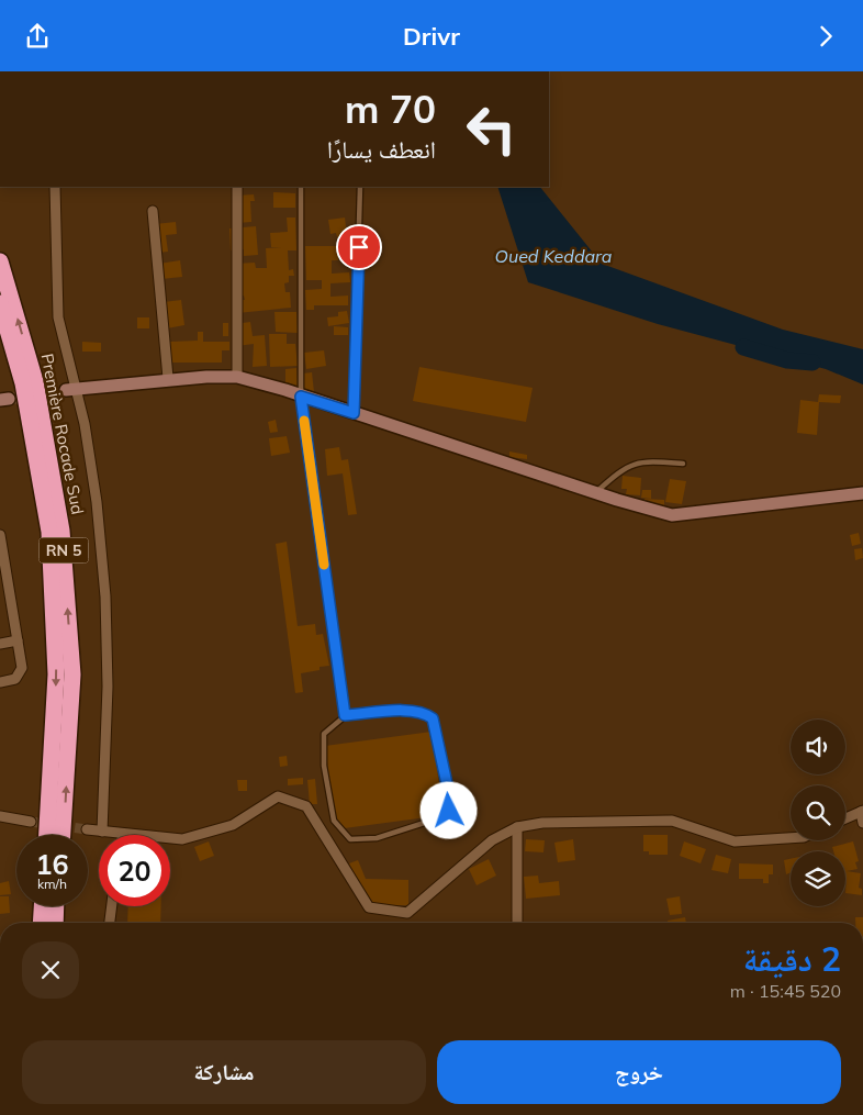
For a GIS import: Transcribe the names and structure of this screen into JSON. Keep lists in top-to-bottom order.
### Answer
{
  "streets": {
    "highway": ["Première Rocade Sud", "RN 5"]
  },
  "water": ["Oued Keddara"],
  "page": {
    "header": "Drivr",
    "turn": ["70 m", "انعطف يسارًا"],
    "speed": "16 km/h",
    "limit": "20",
    "heading": ["2 دقيقة", "520 m · 15:45"],
    "buttons": ["خروج", "مشاركة"]
  }
}
